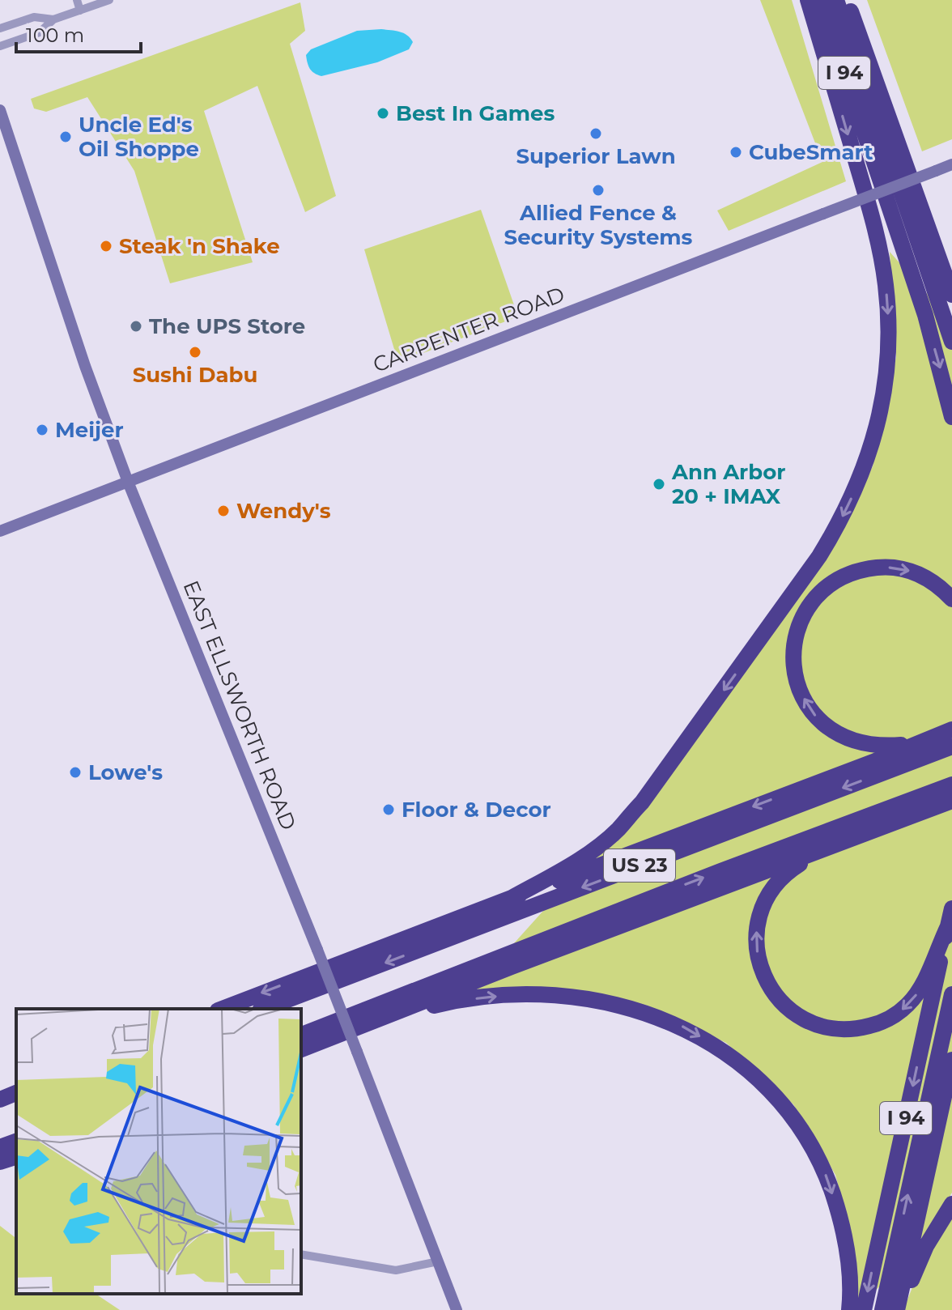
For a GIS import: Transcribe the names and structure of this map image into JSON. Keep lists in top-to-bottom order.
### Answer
{
  "streets": {
    "highway": ["I 94", "US 23"],
    "main road": ["CARPENTER ROAD", "EAST ELLSWORTH ROAD"]
  },
  "crossings": [
    ["CARPENTER ROAD", "EAST ELLSWORTH ROAD"]
  ],
  "places": [
    "Best In Games",
    "Superior Lawn",
    "Uncle Ed's Oil Shoppe",
    "CubeSmart",
    "Allied Fence & Security Systems",
    "Steak 'n Shake",
    "The UPS Store",
    "Sushi Dabu",
    "Meijer",
    "Ann Arbor 20 + IMAX",
    "Wendy's",
    "Lowe's",
    "Floor & Decor"
  ],
  "scale_bar": "100 m"
}
